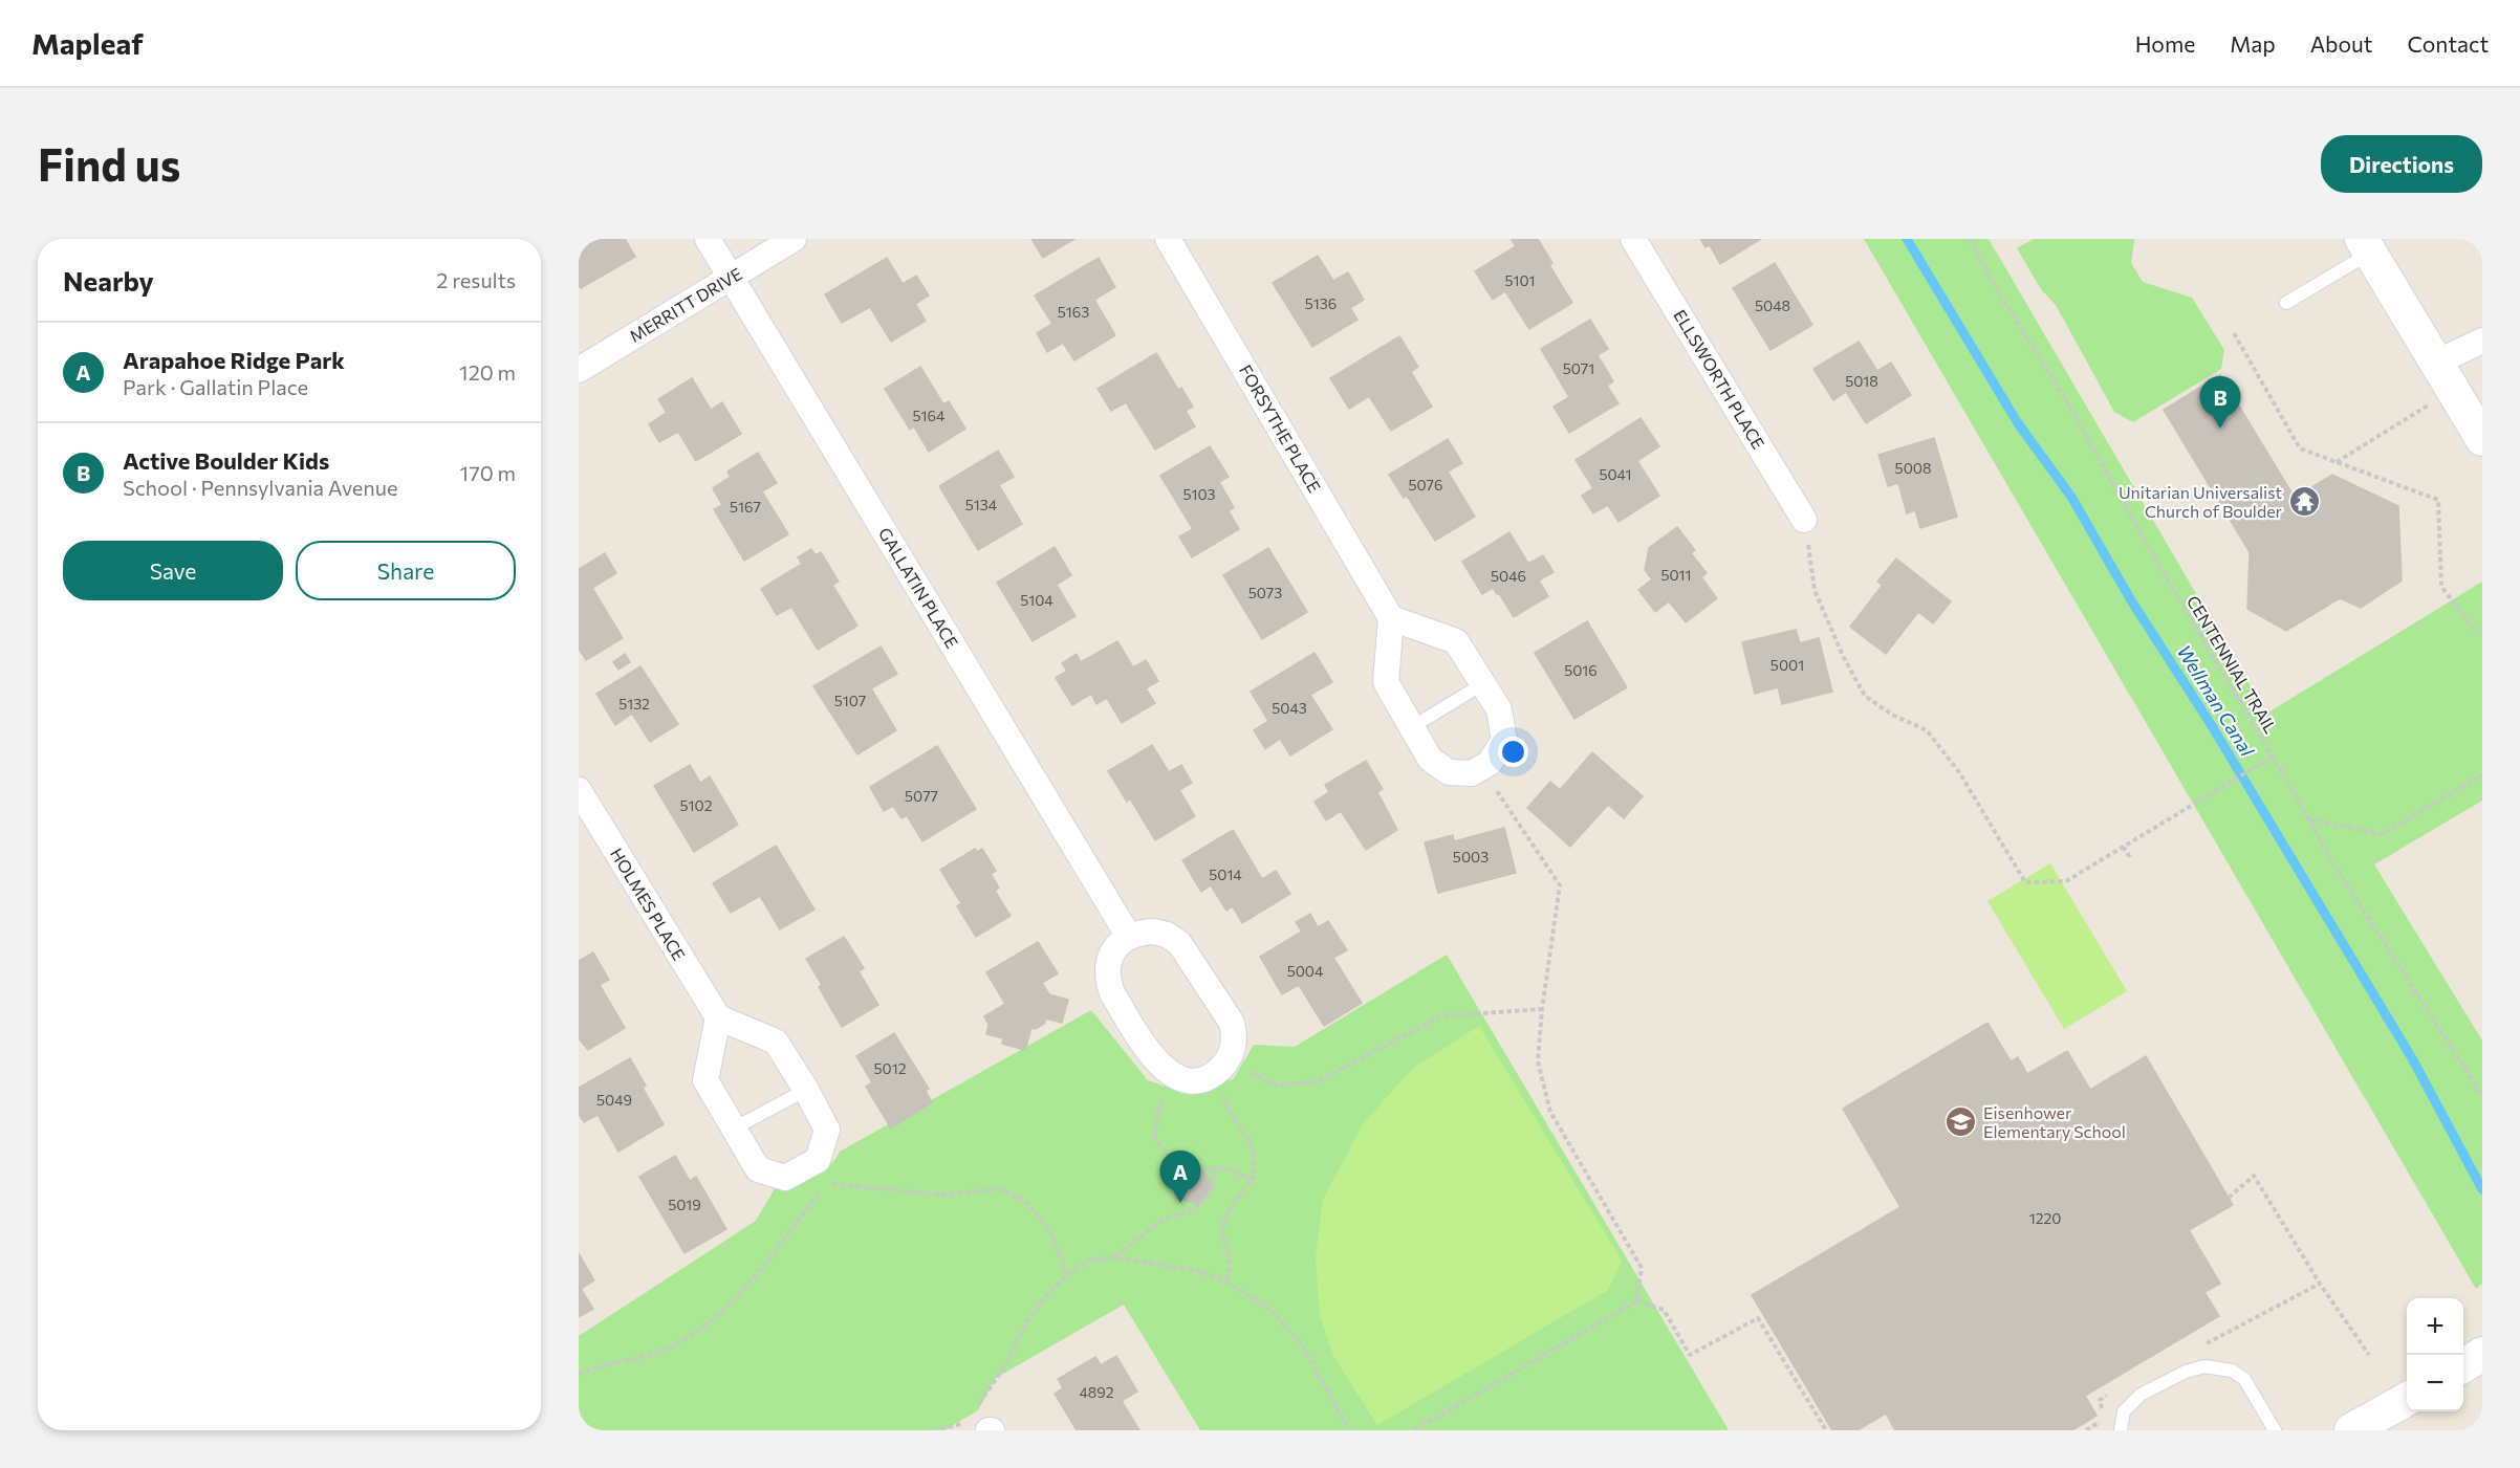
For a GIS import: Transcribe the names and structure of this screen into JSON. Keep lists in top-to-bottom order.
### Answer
{
  "streets": {
    "street": [
      "MERRITT DRIVE",
      "ELLSWORTH PLACE",
      "FORSYTHE PLACE",
      "GALLATIN PLACE",
      "HOLMES PLACE"
    ],
    "path": ["CENTENNIAL TRAIL"]
  },
  "crossings": [
    ["MERRITT DRIVE", "GALLATIN PLACE"]
  ],
  "water": ["Wellman Canal"],
  "places": {
    "temple": ["Unitarian Universalist Church of Boulder"],
    "school or university": ["Eisenhower Elementary School"]
  },
  "house_numbers": [
    "5101",
    "5136",
    "5048",
    "5163",
    "5071",
    "5018",
    "5164",
    "5008",
    "5041",
    "5076",
    "5103",
    "5134",
    "5167",
    "5011",
    "5046",
    "5073",
    "5104",
    "5001",
    "5016",
    "5107",
    "5132",
    "5043",
    "5077",
    "5102",
    "5003",
    "5014",
    "5004",
    "5012",
    "5049",
    "5019",
    "1220",
    "4892"
  ],
  "page": {
    "header": "Mapleaf",
    "nav": [
      "Home",
      "Map",
      "About",
      "Contact"
    ],
    "buttons": [
      "Directions",
      ["Save", "Share"]
    ],
    "title": "Find us",
    "heading": ["Nearby", "2 results"],
    "list": [
      {
        "mark": "A",
        "name": "Arapahoe Ridge Park",
        "note": "Park · Gallatin Place",
        "value": "120 m"
      },
      {
        "mark": "B",
        "name": "Active Boulder Kids",
        "note": "School · Pennsylvania Avenue",
        "value": "170 m"
      }
    ],
    "pins": ["B", "A"],
    "map_buttons": ["+", "−"]
  }
}
